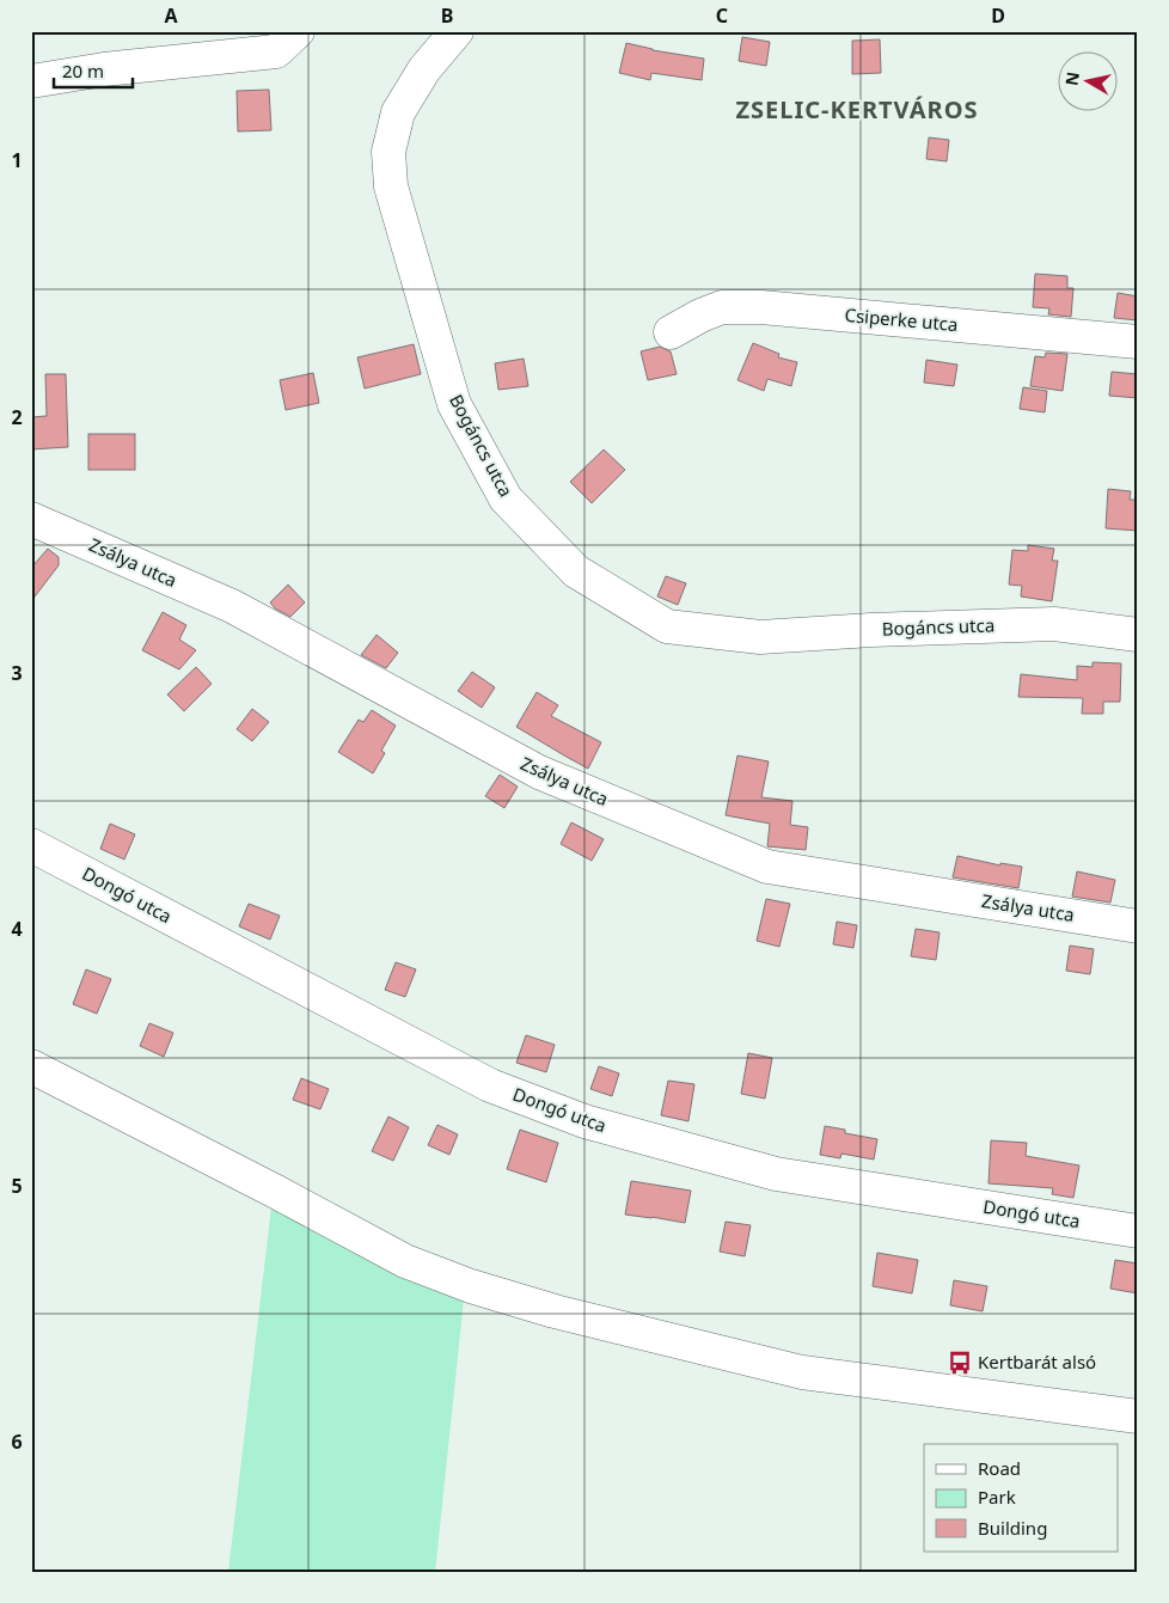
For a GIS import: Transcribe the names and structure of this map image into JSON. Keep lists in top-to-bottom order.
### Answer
{
  "streets": {
    "street": [
      "Csiperke utca",
      "Bogáncs utca",
      "Zsálya utca",
      "Dongó utca"
    ]
  },
  "districts": ["ZSELIC-KERTVÁROS"],
  "places": {
    "bus stop": ["Kertbarát alsó"]
  },
  "legend": ["Road", "Park", "Building"],
  "scale_bar": "20 m",
  "north": "left",
  "grid": {
    "columns": [
      "A",
      "B",
      "C",
      "D"
    ],
    "rows": [
      "1",
      "2",
      "3",
      "4",
      "5",
      "6"
    ]
  }
}
